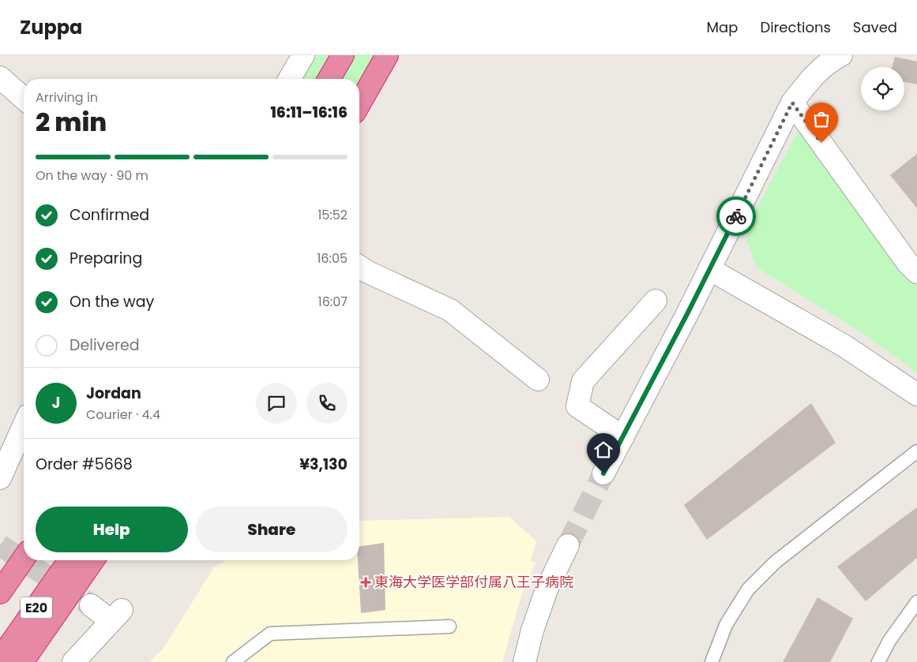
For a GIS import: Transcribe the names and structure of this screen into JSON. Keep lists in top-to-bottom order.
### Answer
{
  "streets": {
    "highway": ["E20"]
  },
  "places": {
    "health": ["東海大学医学部付属八王子病院"]
  },
  "page": {
    "header": "Zuppa",
    "nav": ["Map", "Directions", "Saved"],
    "heading": ["2 min", "Arriving in", "16:11–16:16"],
    "panel": [
      "Jordan",
      "Courier · 4.4",
      "Order #5668",
      "¥3,130"
    ],
    "bar": "On the way · 90 m",
    "list": [
      ["Confirmed", "15:52"],
      ["Preparing", "16:05"],
      ["On the way", "16:07"],
      "Delivered"
    ],
    "round": "J",
    "buttons": ["Help", "Share"]
  }
}
